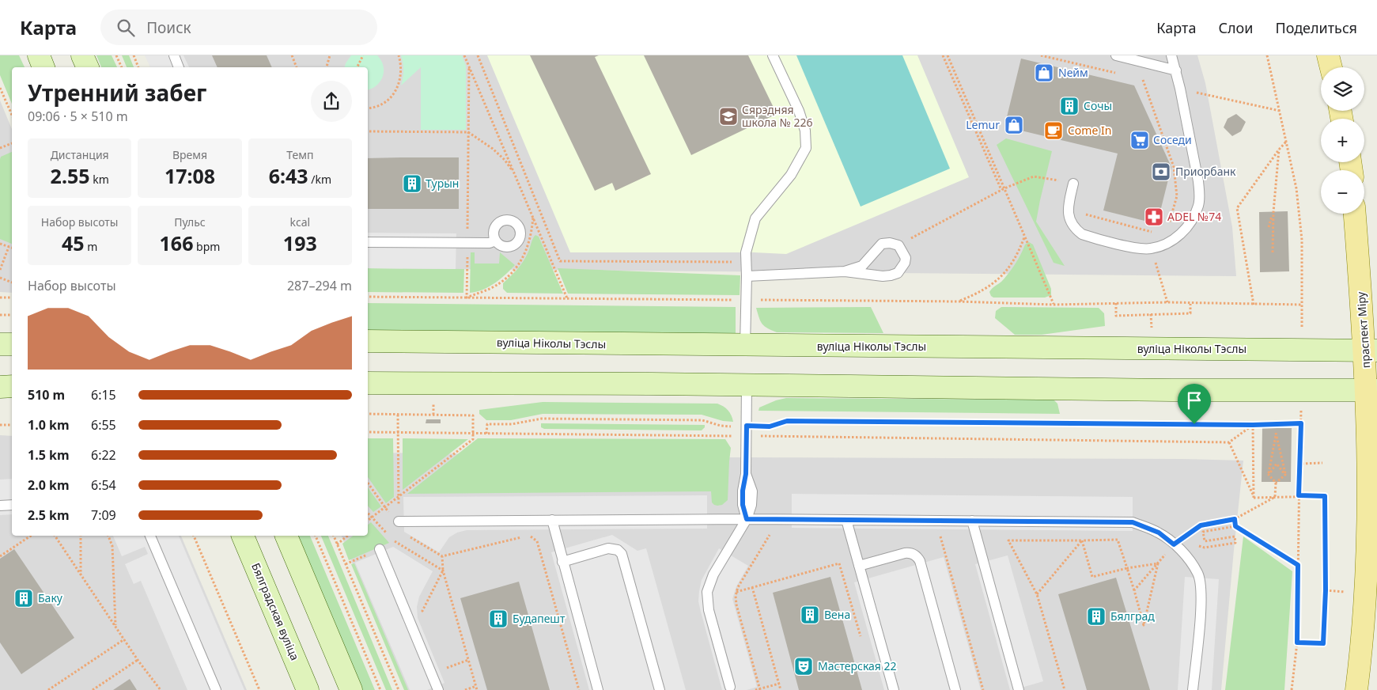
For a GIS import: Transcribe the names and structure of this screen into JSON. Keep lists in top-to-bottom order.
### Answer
{
  "streets": {
    "main road": ["праспект Міру", "вуліца Ніколы Тэслы", "Бялградская вуліца"]
  },
  "crossings": [
    ["праспект Міру", "вуліца Ніколы Тэслы"]
  ],
  "places": {
    "shop": ["Nейм", "Lemur"],
    "building": [
      "Сочы",
      "Турын",
      "Баку",
      "Вена",
      "Бялград",
      "Будапешт"
    ],
    "school or university": ["Сярэдняя школа № 226"],
    "cafe": ["Come In"],
    "supermarket": ["Соседи"],
    "bank": ["Приорбанк"],
    "pharmacy": ["ADEL №74"],
    "theatre": ["Мастерская 22"]
  },
  "page": {
    "header": "Карта",
    "search": "Поиск",
    "nav": ["Карта", "Слои", "Поделиться"],
    "map_buttons": ["+", "−"],
    "heading": ["Утренний забег", "09:06 · 5 × 510 m"],
    "stats": [
      ["Дистанция", "2.55 km"],
      ["Время", "17:08"],
      ["Темп", "6:43 /km"],
      ["Набор высоты", "45 m"],
      ["Пульс", "166 bpm"],
      ["kcal", "193"]
    ],
    "chart": ["Набор высоты", "287–294 m"],
    "list": [
      {
        "name": "510 m",
        "note": "6:15"
      },
      {
        "name": "1.0 km",
        "note": "6:55"
      },
      {
        "name": "1.5 km",
        "note": "6:22"
      },
      {
        "name": "2.0 km",
        "note": "6:54"
      },
      {
        "name": "2.5 km",
        "note": "7:09"
      }
    ]
  }
}
